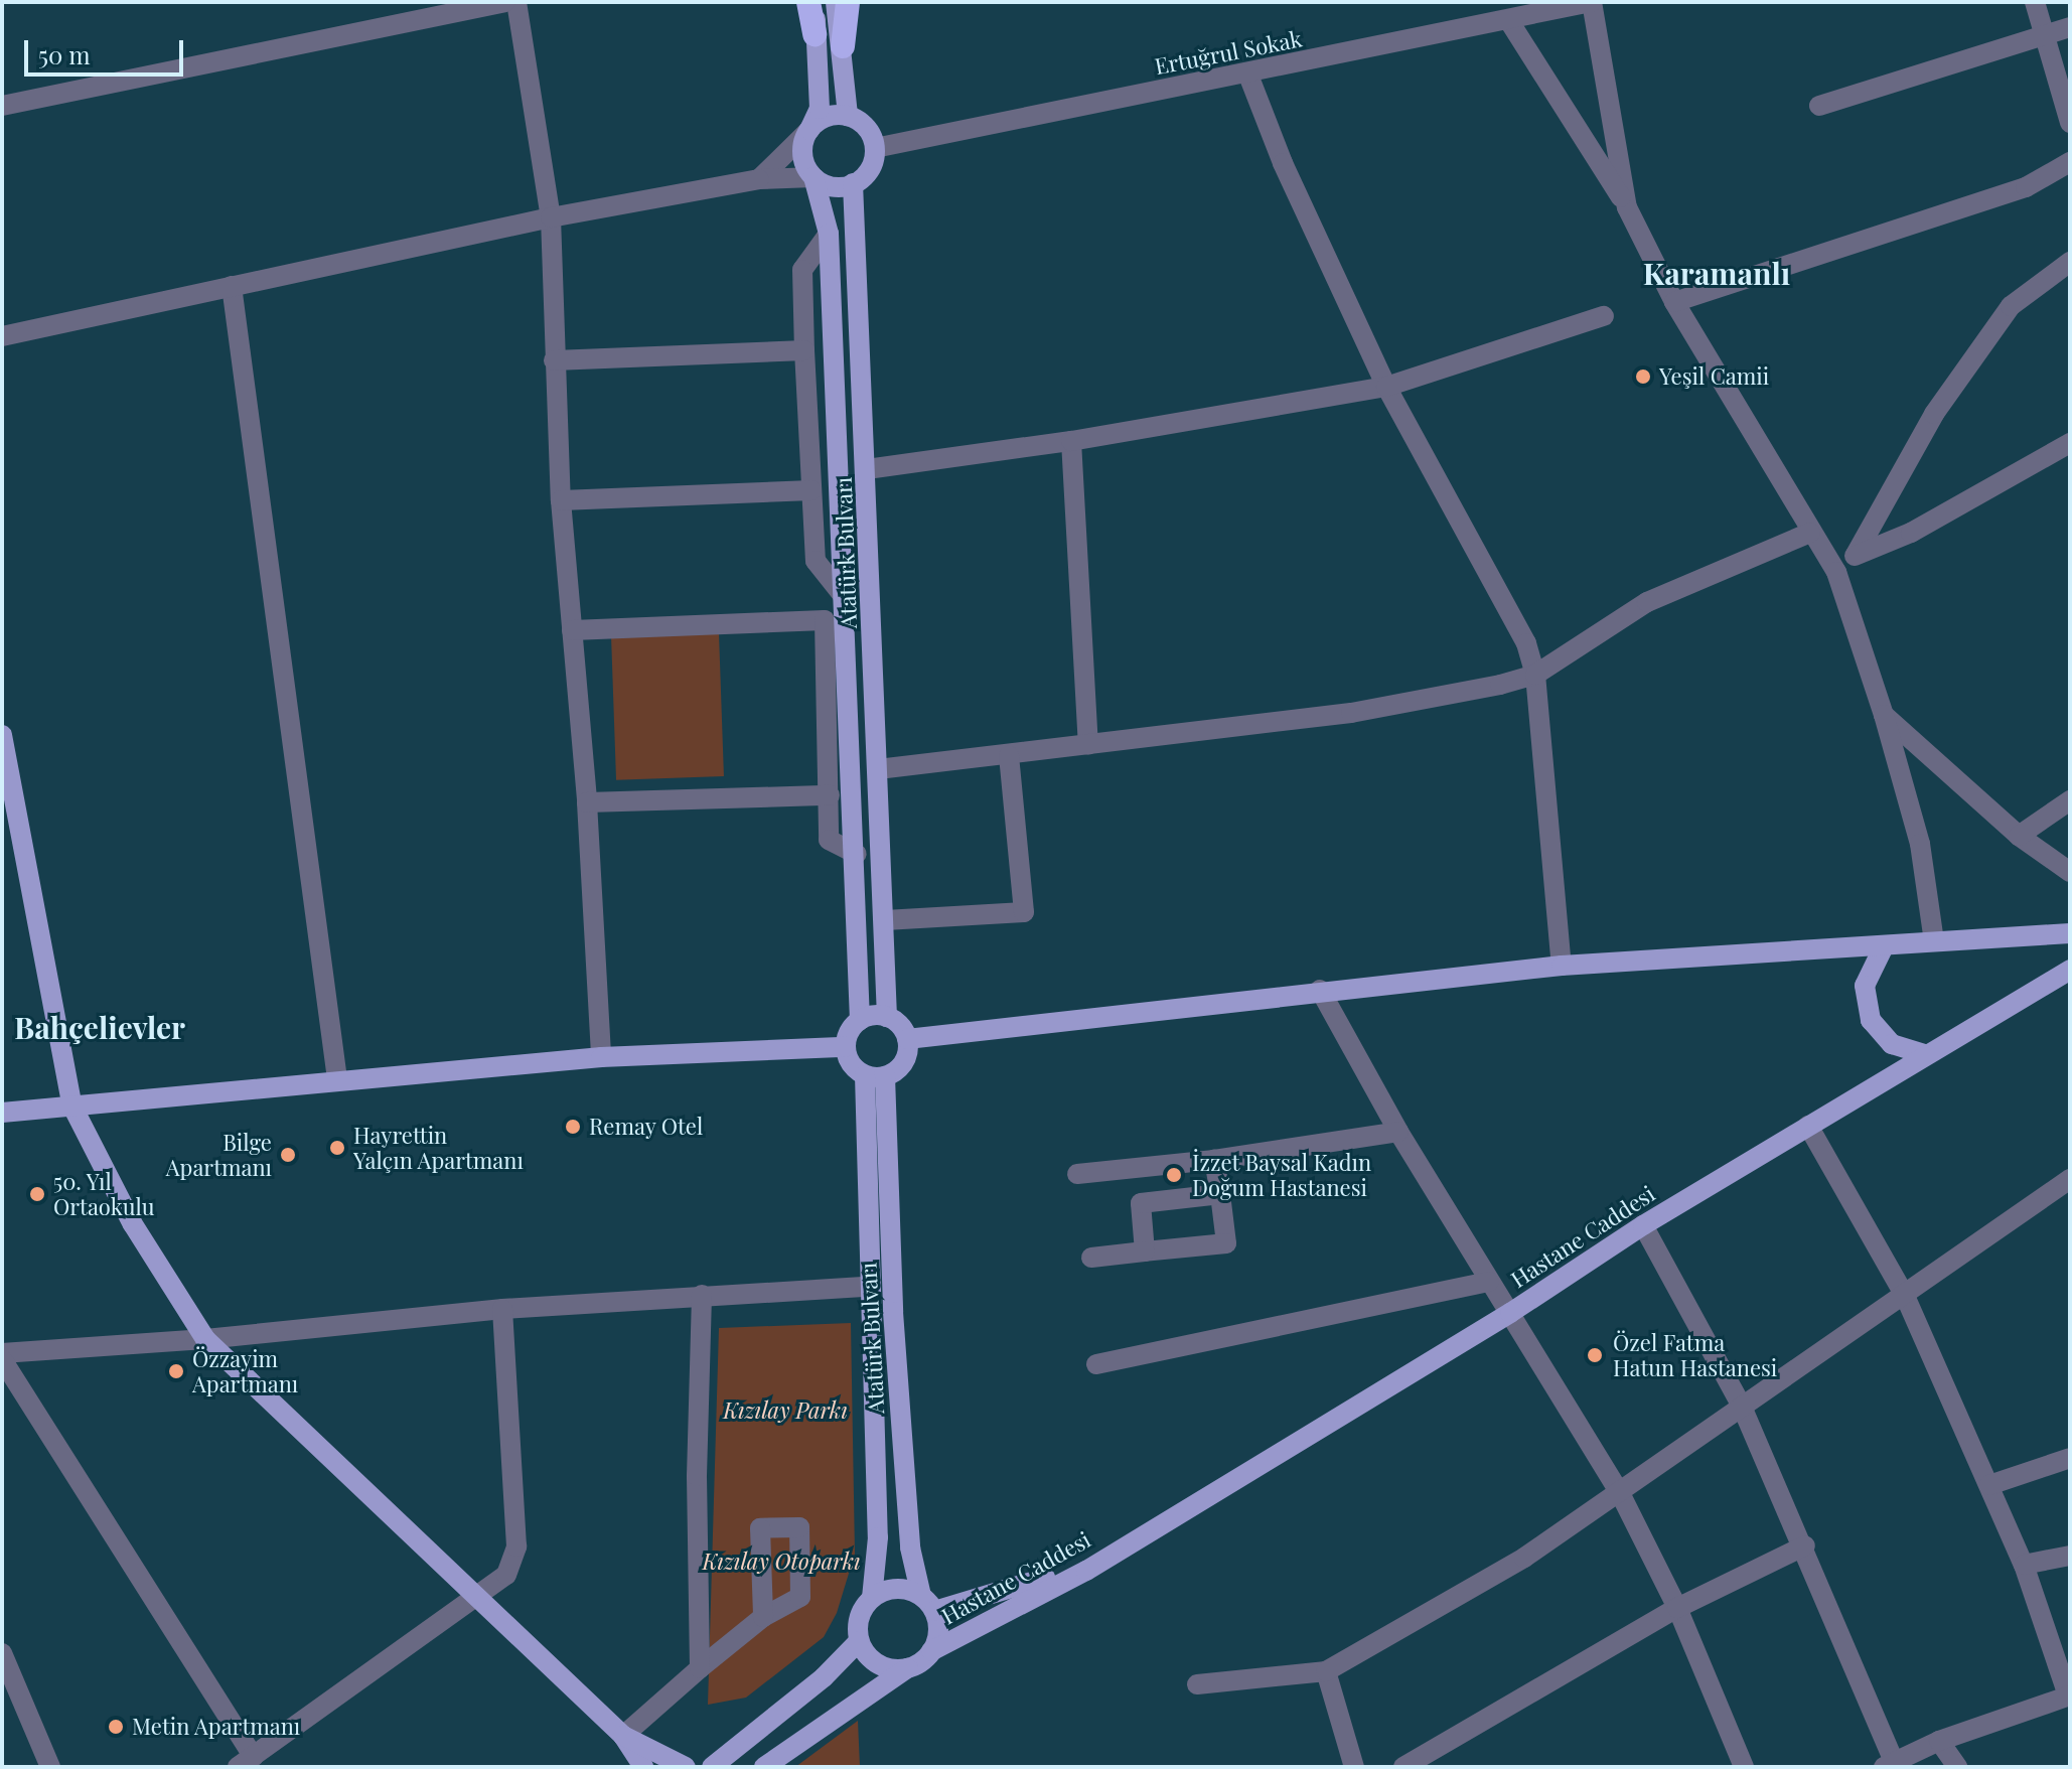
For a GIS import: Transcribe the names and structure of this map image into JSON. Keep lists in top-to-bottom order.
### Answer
{
  "streets": {
    "main road": ["Atatürk Bulvarı", "Hastane Caddesi"],
    "street": ["Ertuğrul Sokak"]
  },
  "crossings": [
    ["Ertuğrul Sokak", "Atatürk Bulvarı"],
    ["Atatürk Bulvarı", "Hastane Caddesi"]
  ],
  "districts": ["Karamanlı", "Bahçelievler"],
  "parks": ["Kızılay Parkı", "Kızılay Otoparkı"],
  "places": [
    "Yeşil Camii",
    "Remay Otel",
    "Hayrettin Yalçın Apartmanı",
    "Bilge Apartmanı",
    "İzzet Baysal Kadın Doğum Hastanesi",
    "50. Yıl Ortaokulu",
    "Özel Fatma Hatun Hastanesi",
    "Özzayim Apartmanı",
    "Metin Apartmanı"
  ],
  "scale_bar": "50 m"
}
